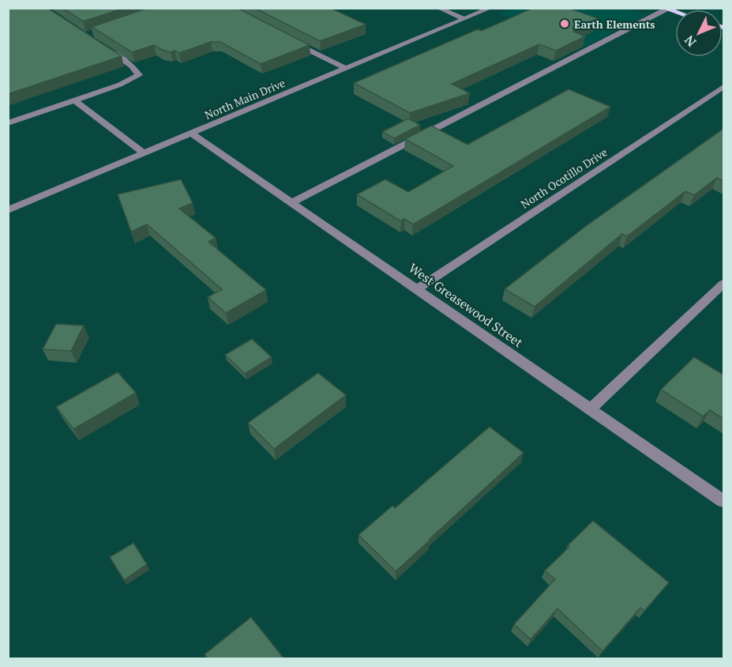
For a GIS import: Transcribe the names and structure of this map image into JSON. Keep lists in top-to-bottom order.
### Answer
{
  "streets": {
    "street": ["North Main Drive", "North Ocotillo Drive", "West Greasewood Street"]
  },
  "crossings": [
    ["North Main Drive", "West Greasewood Street"],
    ["North Ocotillo Drive", "West Greasewood Street"]
  ],
  "places": ["Earth Elements"],
  "north": "bottom left"
}
